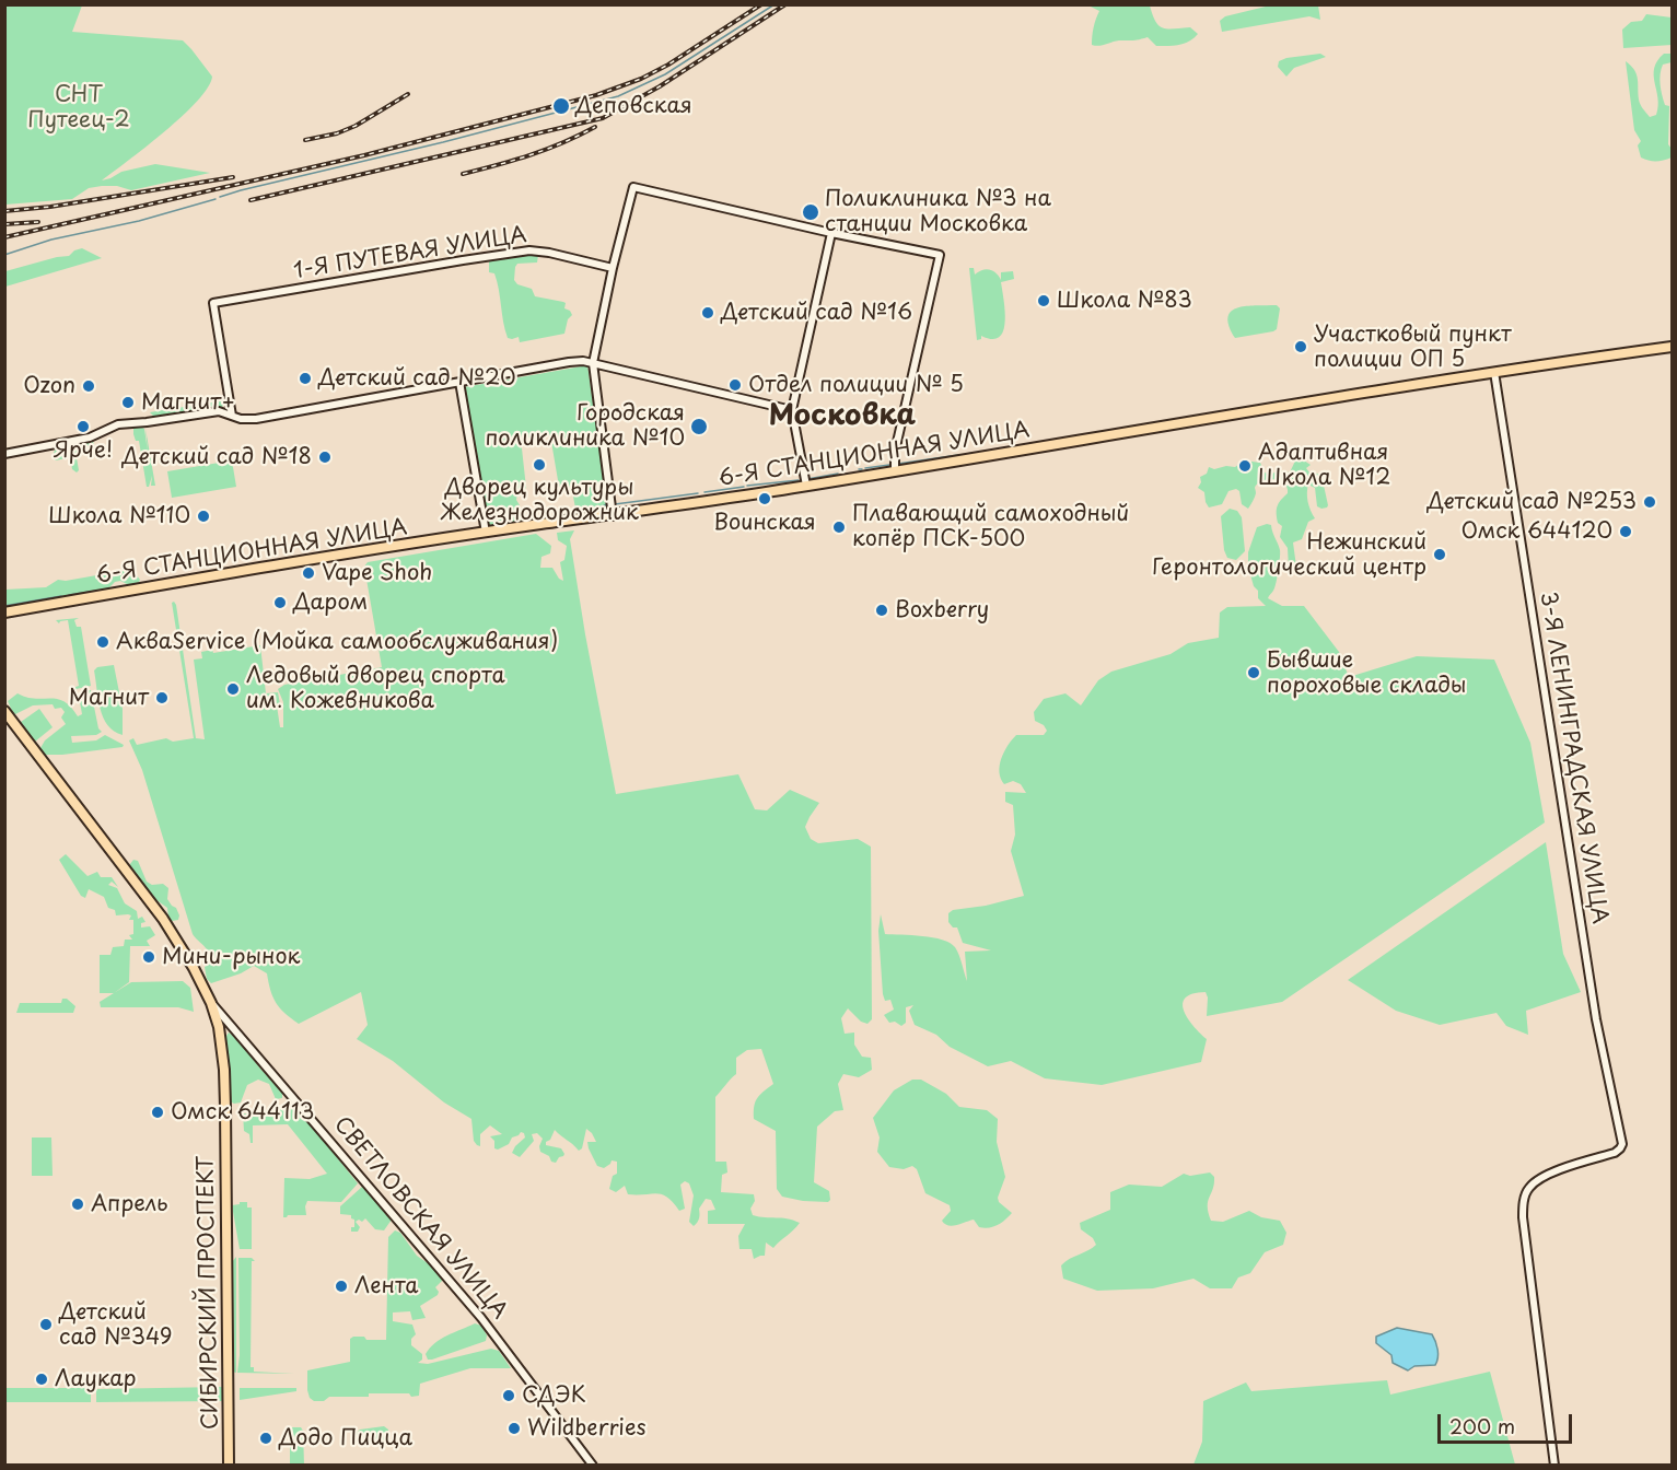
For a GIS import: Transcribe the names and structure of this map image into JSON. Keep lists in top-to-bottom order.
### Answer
{
  "streets": {
    "main road": ["6-Я СТАНЦИОННАЯ УЛИЦА", "СИБИРСКИЙ ПРОСПЕКТ"],
    "street": ["1-Я ПУТЕВАЯ УЛИЦА", "3-Я ЛЕНИНГРАДСКАЯ УЛИЦА", "СВЕТЛОВСКАЯ УЛИЦА"]
  },
  "crossings": [
    ["6-Я СТАНЦИОННАЯ УЛИЦА", "3-Я ЛЕНИНГРАДСКАЯ УЛИЦА"],
    ["СВЕТЛОВСКАЯ УЛИЦА", "СИБИРСКИЙ ПРОСПЕКТ"]
  ],
  "districts": ["Московка"],
  "parks": ["СНТ Путеец-2"],
  "places": [
    "Деповская",
    "Поликлиника №3 на станции Московка",
    "Школа №83",
    "Детский сад №16",
    "Участковый пункт полиции ОП 5",
    "Детский сад №20",
    "Отдел полиции № 5",
    "Ozon",
    "Магнит+",
    "Ярче!",
    "Городская поликлиника №10",
    "Детский сад №18",
    "Дворец культуры Железнодорожник",
    "Адаптивная Школа №12",
    "Воинская",
    "Детский сад №253",
    "Школа №110",
    "Плавающий самоходный копёр ПСК-500",
    "Омск 644120",
    "Нежинский Геронтологический центр",
    "Vape Shoh",
    "Даром",
    "Boxberry",
    "АкваService (Мойка самообслуживания)",
    "Бывшие пороховые склады",
    "Ледовый дворец спорта им. Кожевникова",
    "Магнит",
    "Мини-рынок",
    "Омск 644113",
    "Апрель",
    "Лента",
    "Детский сад №349",
    "Лаукар",
    "СДЭК",
    "Wildberries",
    "Додо Пицца"
  ],
  "scale_bar": "200 m"
}
